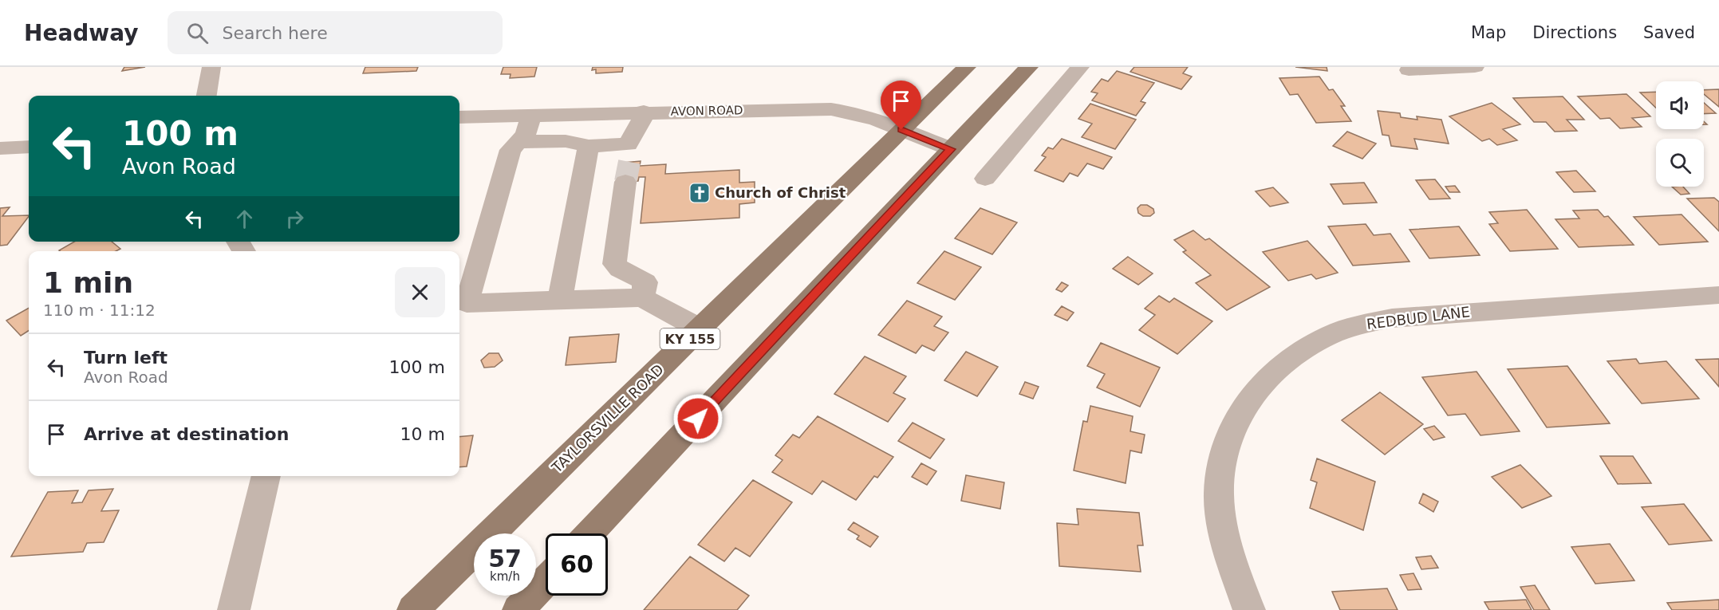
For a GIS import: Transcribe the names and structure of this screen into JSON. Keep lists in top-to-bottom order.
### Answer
{
  "streets": {
    "main road": ["KY 155", "TAYLORSVILLE ROAD"],
    "street": ["AVON ROAD", "REDBUD LANE"]
  },
  "crossings": [
    ["AVON ROAD", "TAYLORSVILLE ROAD"]
  ],
  "places": {
    "church": ["Church of Christ"]
  },
  "page": {
    "header": "Headway",
    "search": "Search here",
    "nav": ["Map", "Directions", "Saved"],
    "turn": ["100 m", "Avon Road"],
    "heading": ["1 min", "110 m · 11:12"],
    "list": [
      {
        "name": "Turn left",
        "note": "Avon Road",
        "value": "100 m"
      },
      {
        "name": "Arrive at destination",
        "value": "10 m"
      }
    ],
    "speed": "57 km/h",
    "limit": "60"
  }
}
